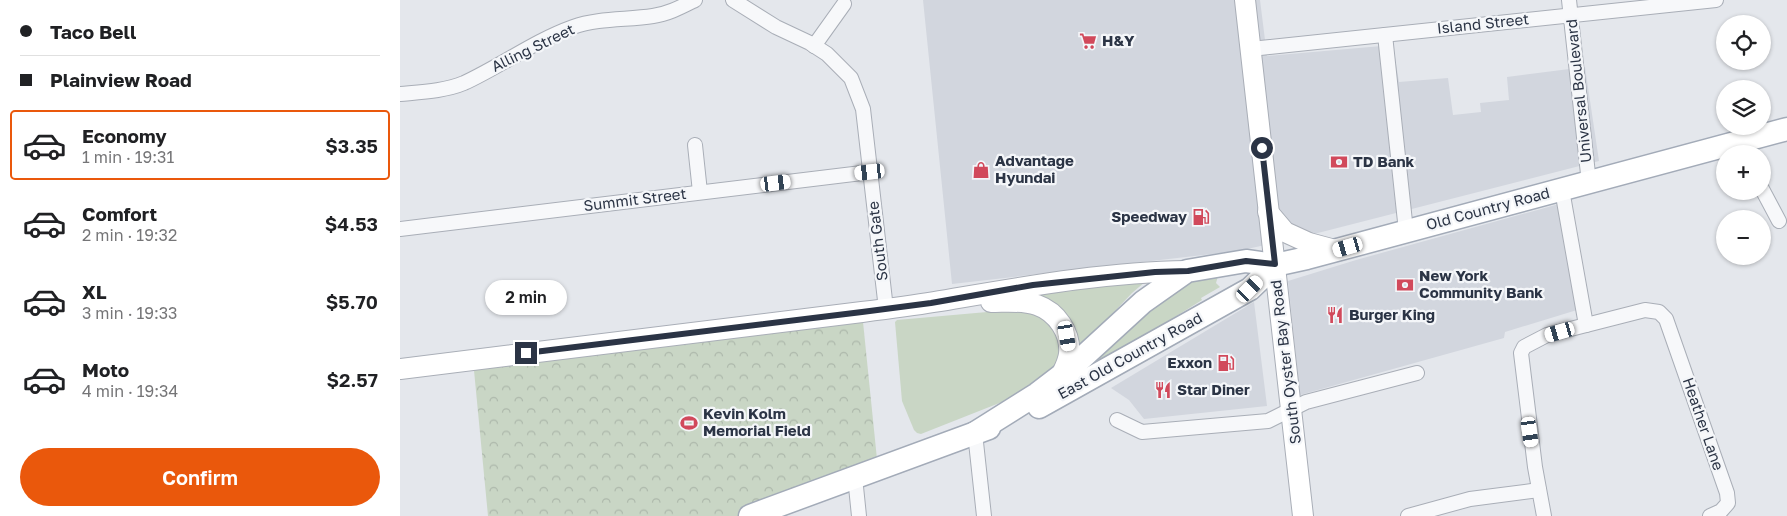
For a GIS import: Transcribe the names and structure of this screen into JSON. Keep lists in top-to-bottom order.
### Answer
{
  "streets": {
    "main road": ["Old Country Road", "East Old Country Road", "South Oyster Bay Road"],
    "street": [
      "Island Street",
      "Alling Street",
      "Universal Boulevard",
      "Summit Street",
      "South Gate",
      "Heather Lane"
    ]
  },
  "crossings": [
    ["Island Street", "Universal Boulevard"],
    ["Island Street", "South Oyster Bay Road"],
    ["Universal Boulevard", "Old Country Road"],
    ["Summit Street", "South Gate"],
    ["Old Country Road", "East Old Country Road"],
    ["Old Country Road", "South Oyster Bay Road"],
    ["East Old Country Road", "South Oyster Bay Road"]
  ],
  "places": {
    "supermarket": ["H&Y"],
    "bank": ["TD Bank", "New York Community Bank"],
    "shop": ["Advantage Hyundai"],
    "fuel station": ["Speedway", "Exxon"],
    "restaurant": ["Burger King", "Star Diner"],
    "sports": ["Kevin Kolm Memorial Field"]
  },
  "page": {
    "banner": ["Taco Bell", "Plainview Road"],
    "map_buttons": ["+", "−"],
    "list": [
      {
        "name": "Economy",
        "note": "1 min · 19:31",
        "value": "$3.35"
      },
      {
        "name": "Comfort",
        "note": "2 min · 19:32",
        "value": "$4.53"
      },
      {
        "name": "XL",
        "note": "3 min · 19:33",
        "value": "$5.70"
      },
      {
        "name": "Moto",
        "note": "4 min · 19:34",
        "value": "$2.57"
      }
    ],
    "bubble": "2 min",
    "buttons": "Confirm"
  }
}
